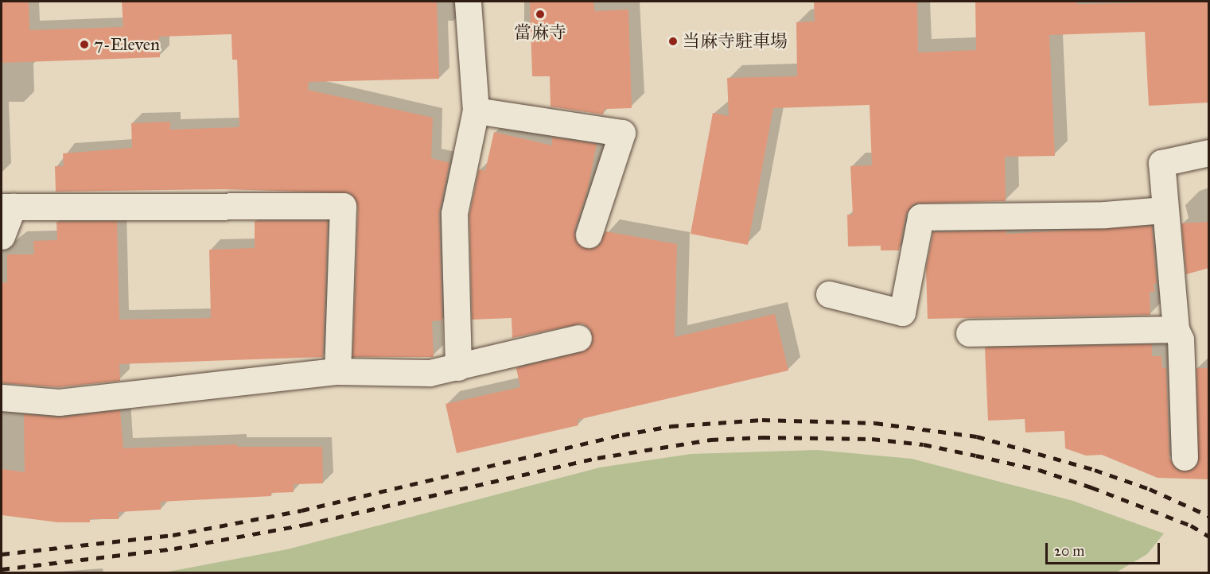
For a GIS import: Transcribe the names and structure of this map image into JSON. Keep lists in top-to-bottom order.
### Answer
{
  "places": ["當麻寺", "当麻寺駐車場", "7-Eleven"],
  "scale_bar": "20 m"
}
